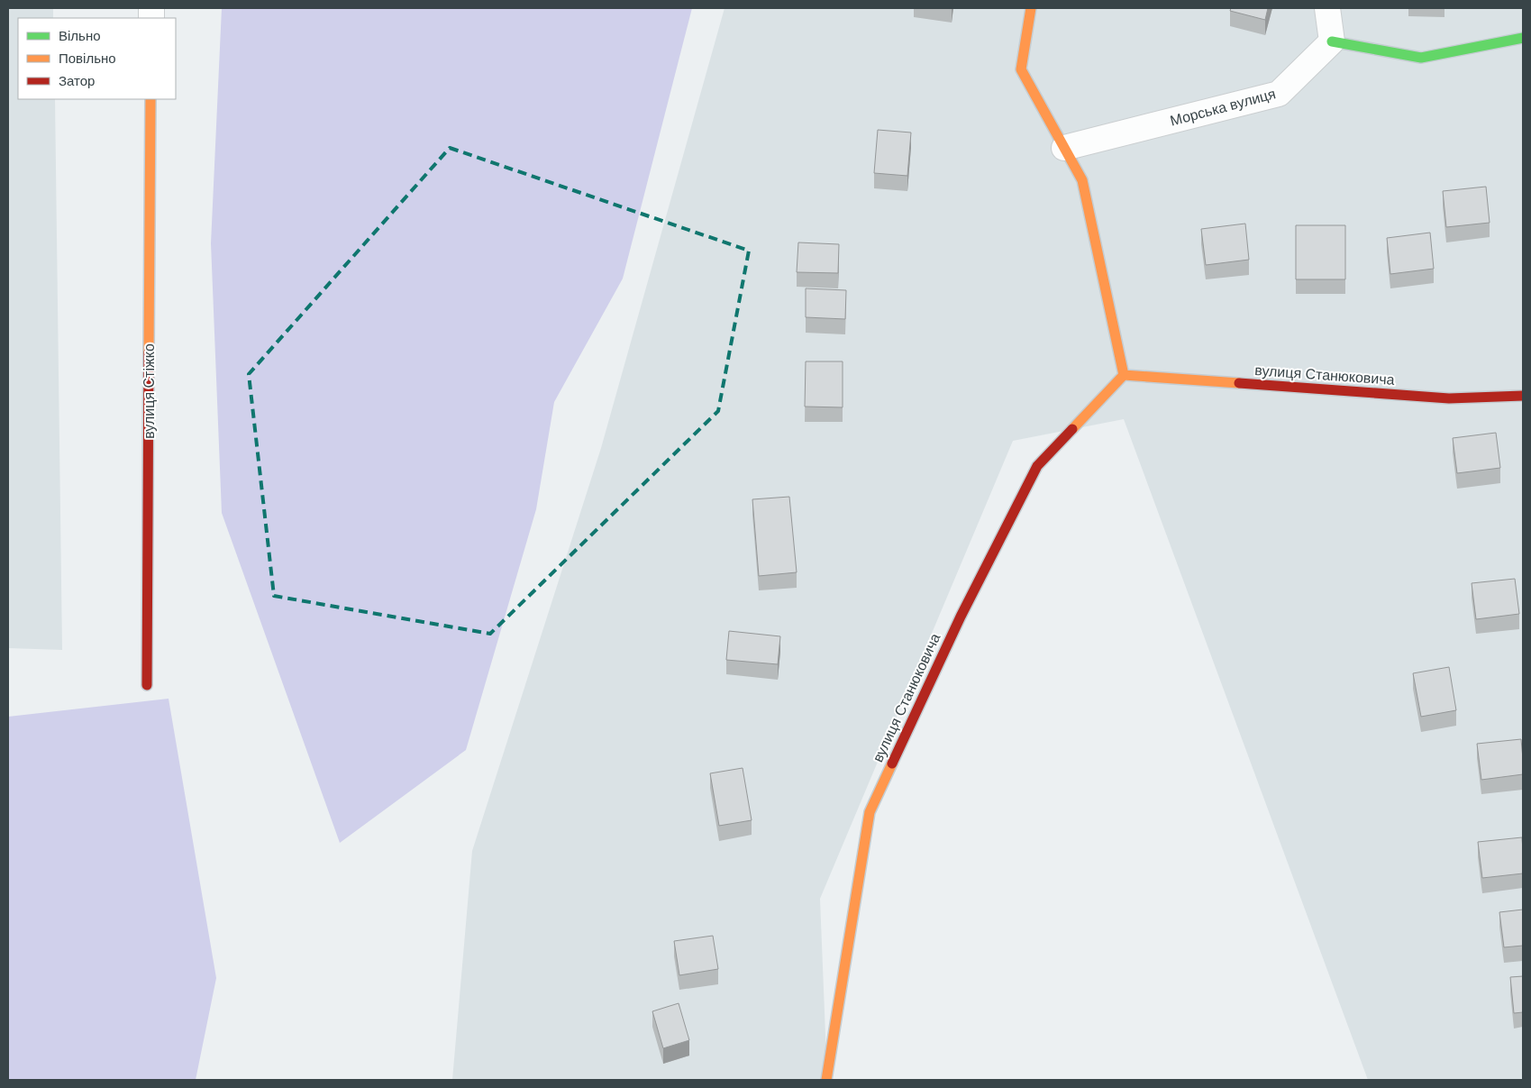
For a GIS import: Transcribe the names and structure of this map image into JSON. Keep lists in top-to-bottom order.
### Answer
{
  "streets": {
    "street": ["Морська вулиця", "вулиця Станюковича", "вулиця Стіжко"]
  },
  "legend": ["Вільно", "Повільно", "Затор"]
}
